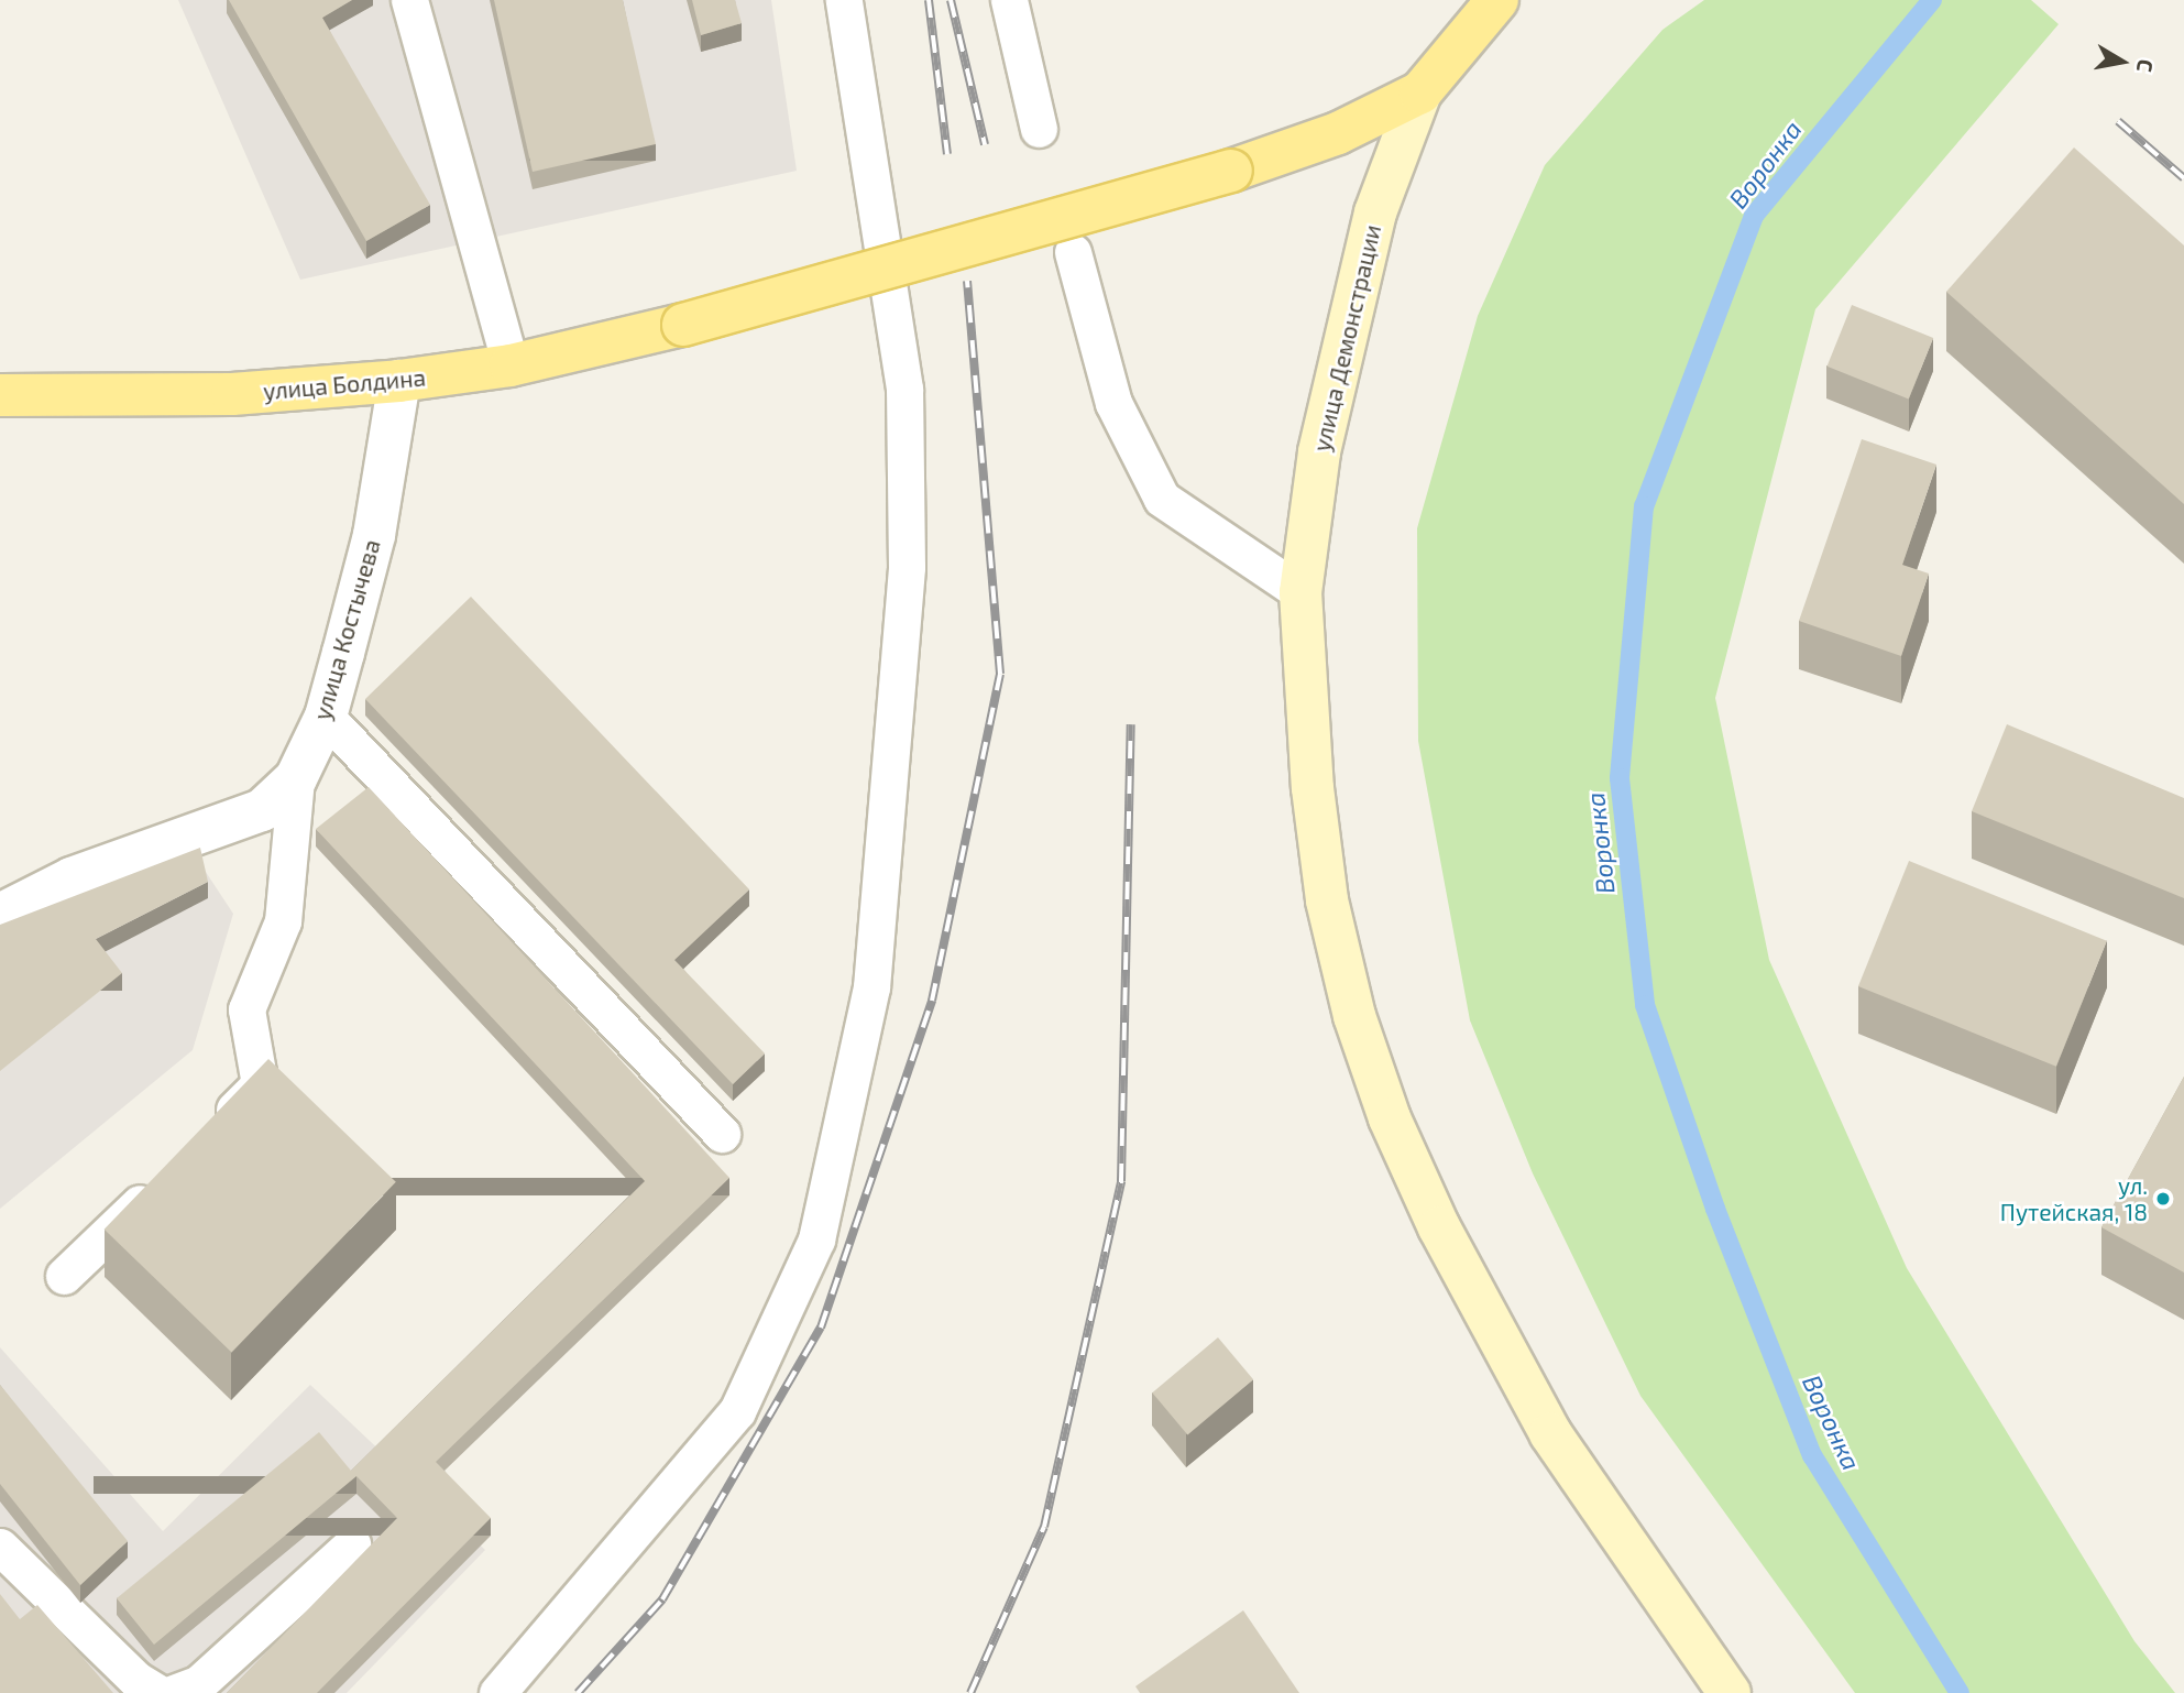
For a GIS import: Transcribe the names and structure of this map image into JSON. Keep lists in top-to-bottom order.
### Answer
{
  "streets": {
    "main road": ["улица Болдина"],
    "street": ["улица Демонстрации", "улица Костычева"]
  },
  "crossings": [
    ["улица Демонстрации", "улица Болдина"],
    ["улица Болдина", "улица Костычева"]
  ],
  "water": ["Воронка"],
  "places": ["ул. Путейская, 18"],
  "north": "right"
}
